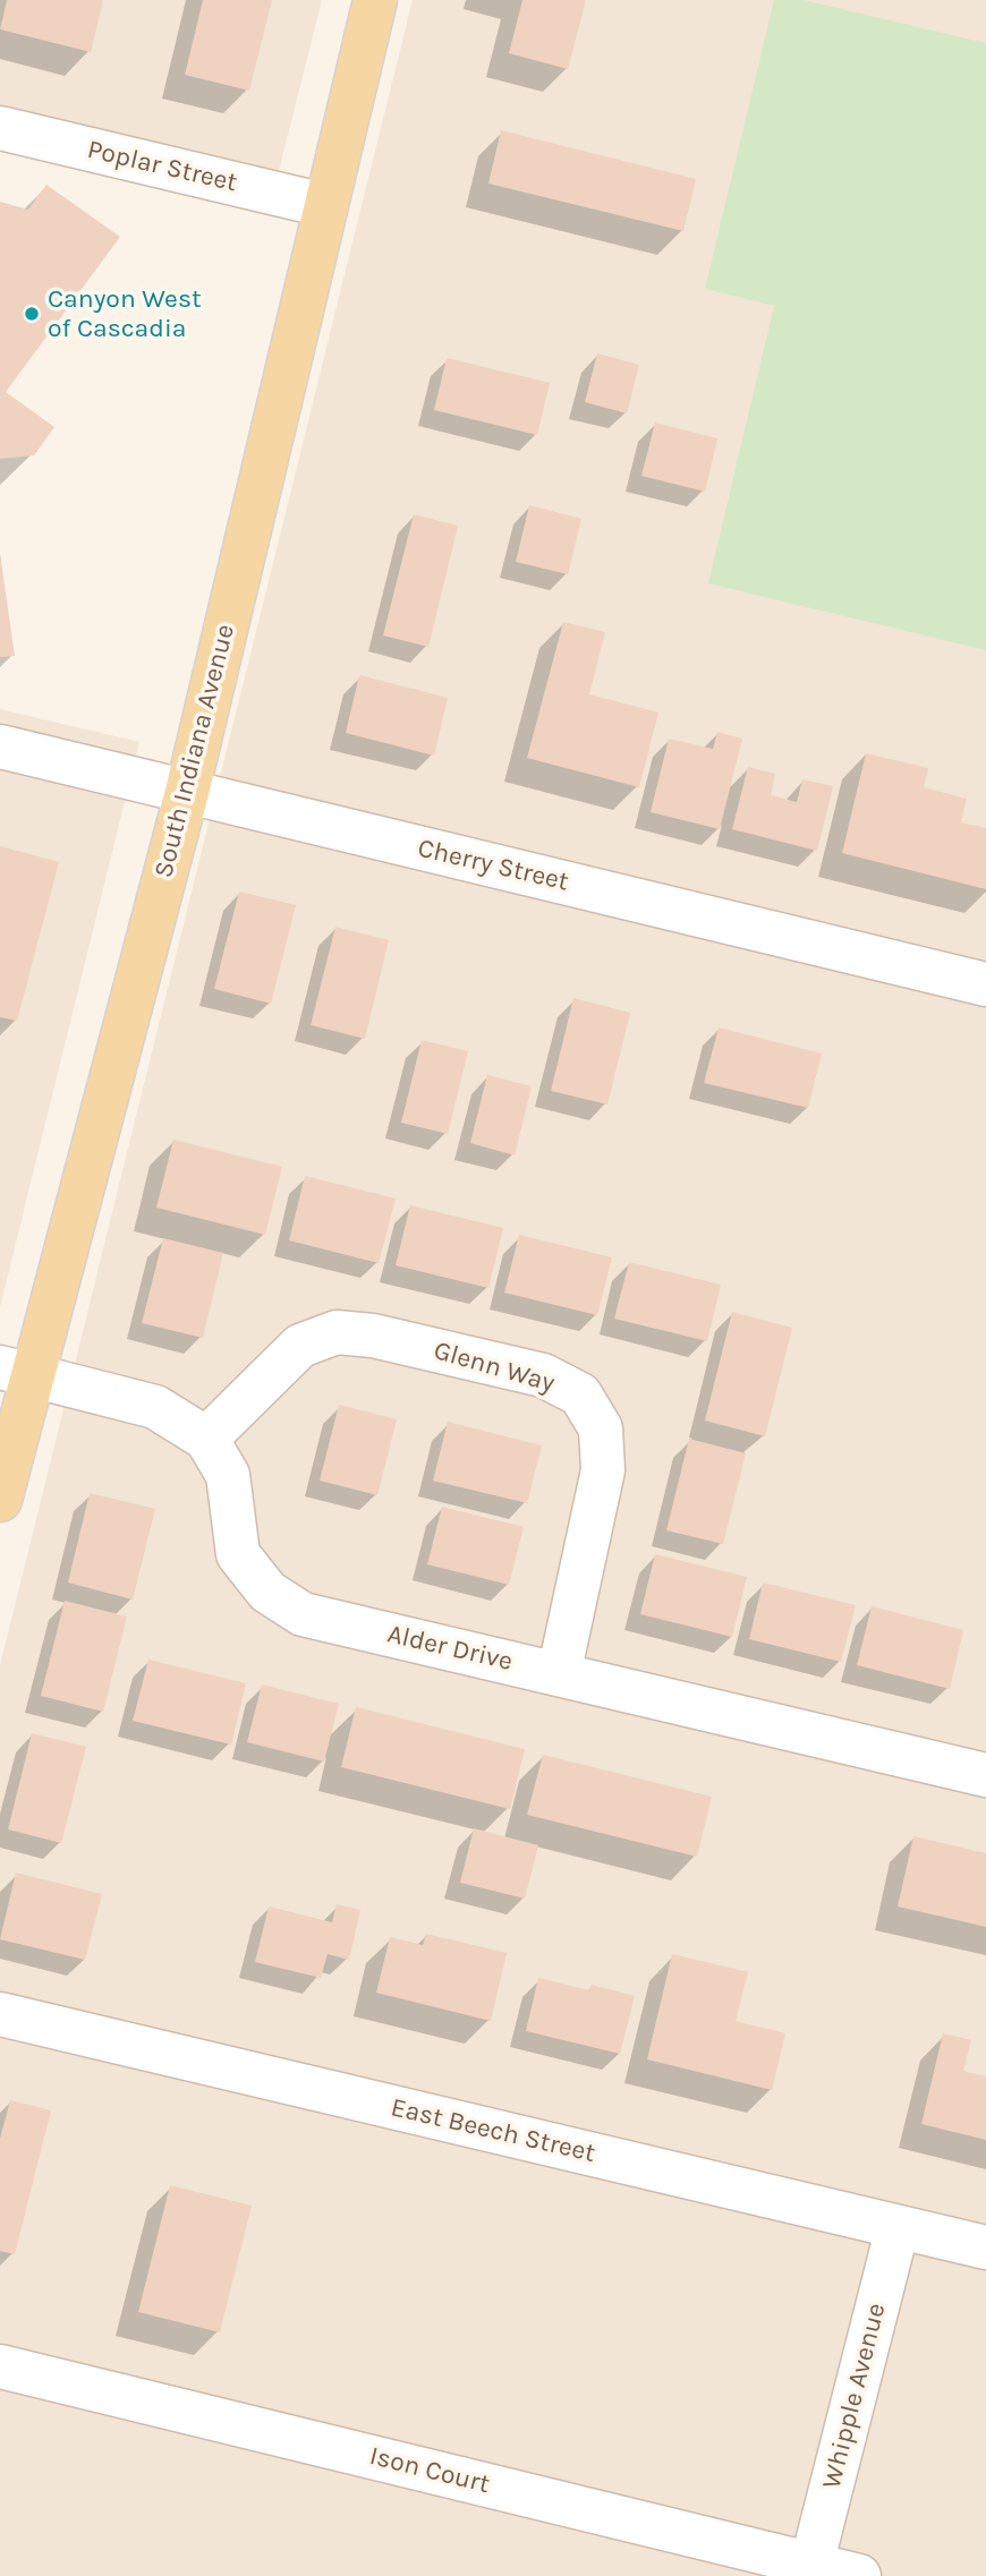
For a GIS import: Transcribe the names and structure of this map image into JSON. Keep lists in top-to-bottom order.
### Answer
{
  "streets": {
    "main road": ["South Indiana Avenue"],
    "street": [
      "Poplar Street",
      "Cherry Street",
      "Glenn Way",
      "Alder Drive",
      "East Beech Street",
      "Whipple Avenue",
      "Ison Court"
    ]
  },
  "crossings": [
    ["Poplar Street", "South Indiana Avenue"],
    ["South Indiana Avenue", "Cherry Street"],
    ["South Indiana Avenue", "Alder Drive"],
    ["Glenn Way", "Alder Drive"],
    ["East Beech Street", "Whipple Avenue"],
    ["Whipple Avenue", "Ison Court"]
  ],
  "places": ["Canyon West of Cascadia"]
}
